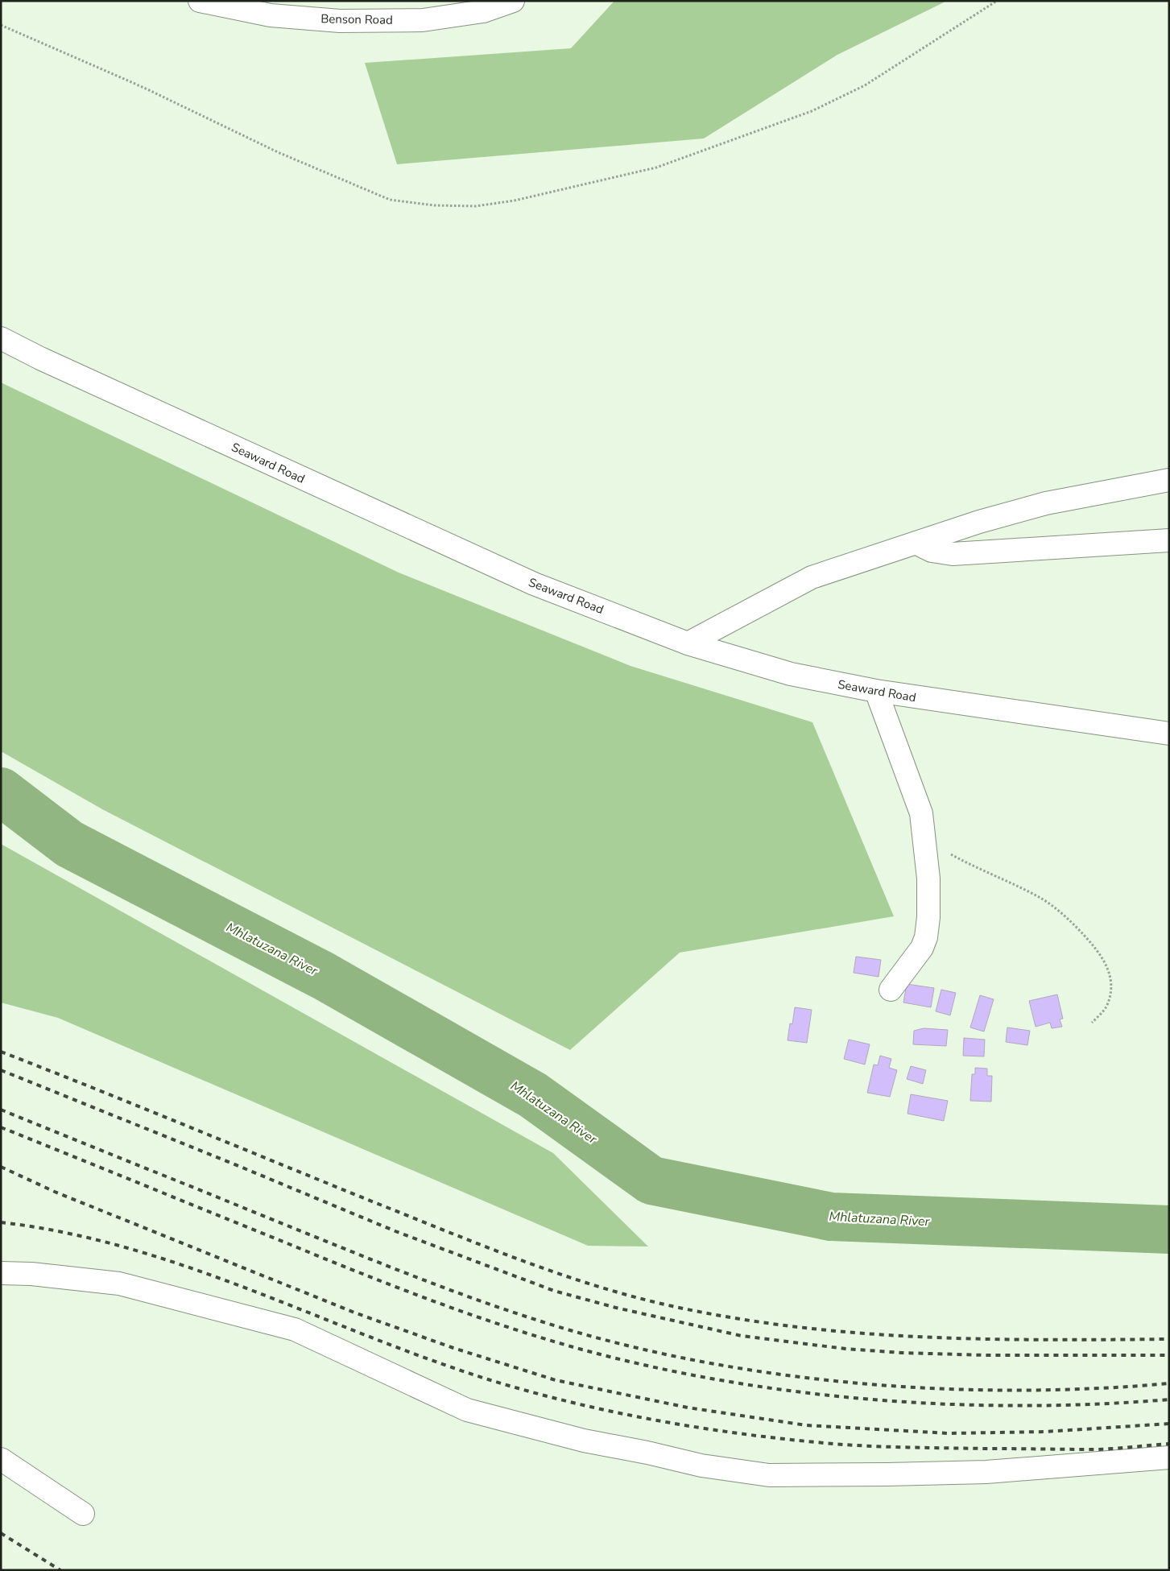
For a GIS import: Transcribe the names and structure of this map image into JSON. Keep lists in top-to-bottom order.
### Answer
{
  "streets": {
    "street": ["Benson Road", "Seaward Road"]
  },
  "water": ["Mhlatuzana River"]
}
